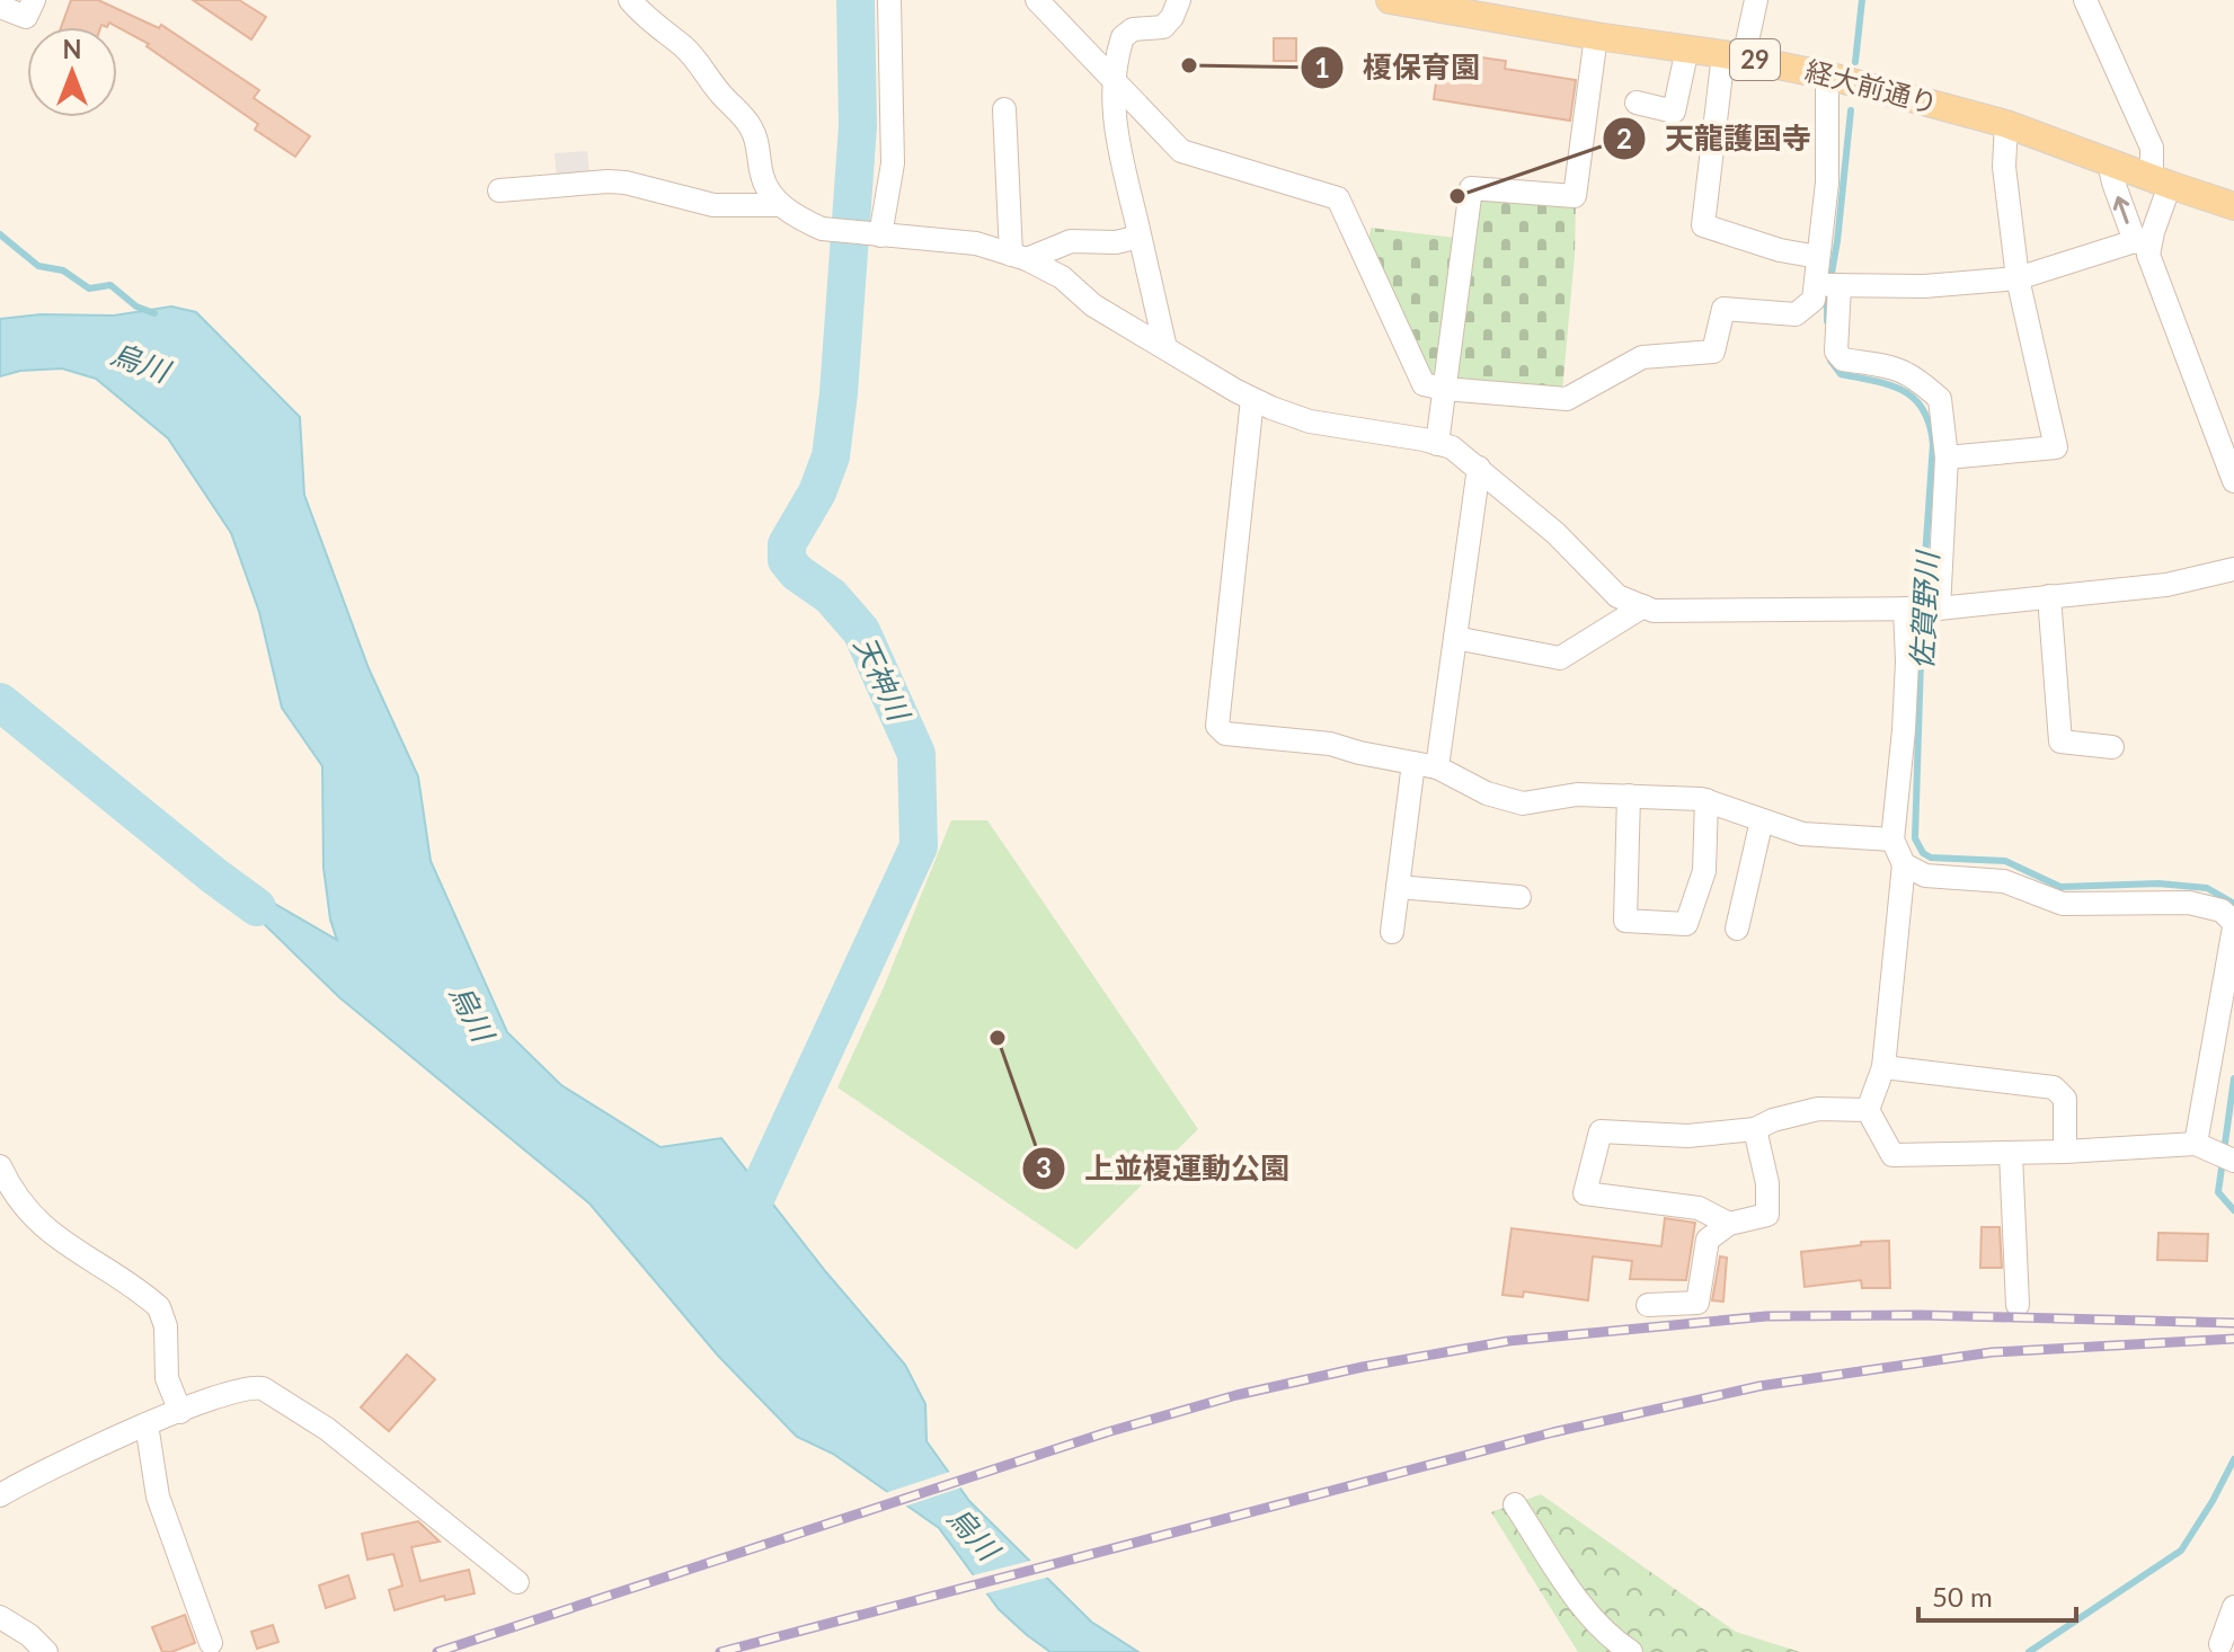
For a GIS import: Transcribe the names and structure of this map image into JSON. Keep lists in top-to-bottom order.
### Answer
{
  "streets": {
    "main road": ["29", "経大前通り"]
  },
  "water": ["烏川", "佐賀野川", "天神川"],
  "places": ["榎保育園", "天龍護国寺", "上並榎運動公園"],
  "scale_bar": "50 m",
  "north": "top"
}
